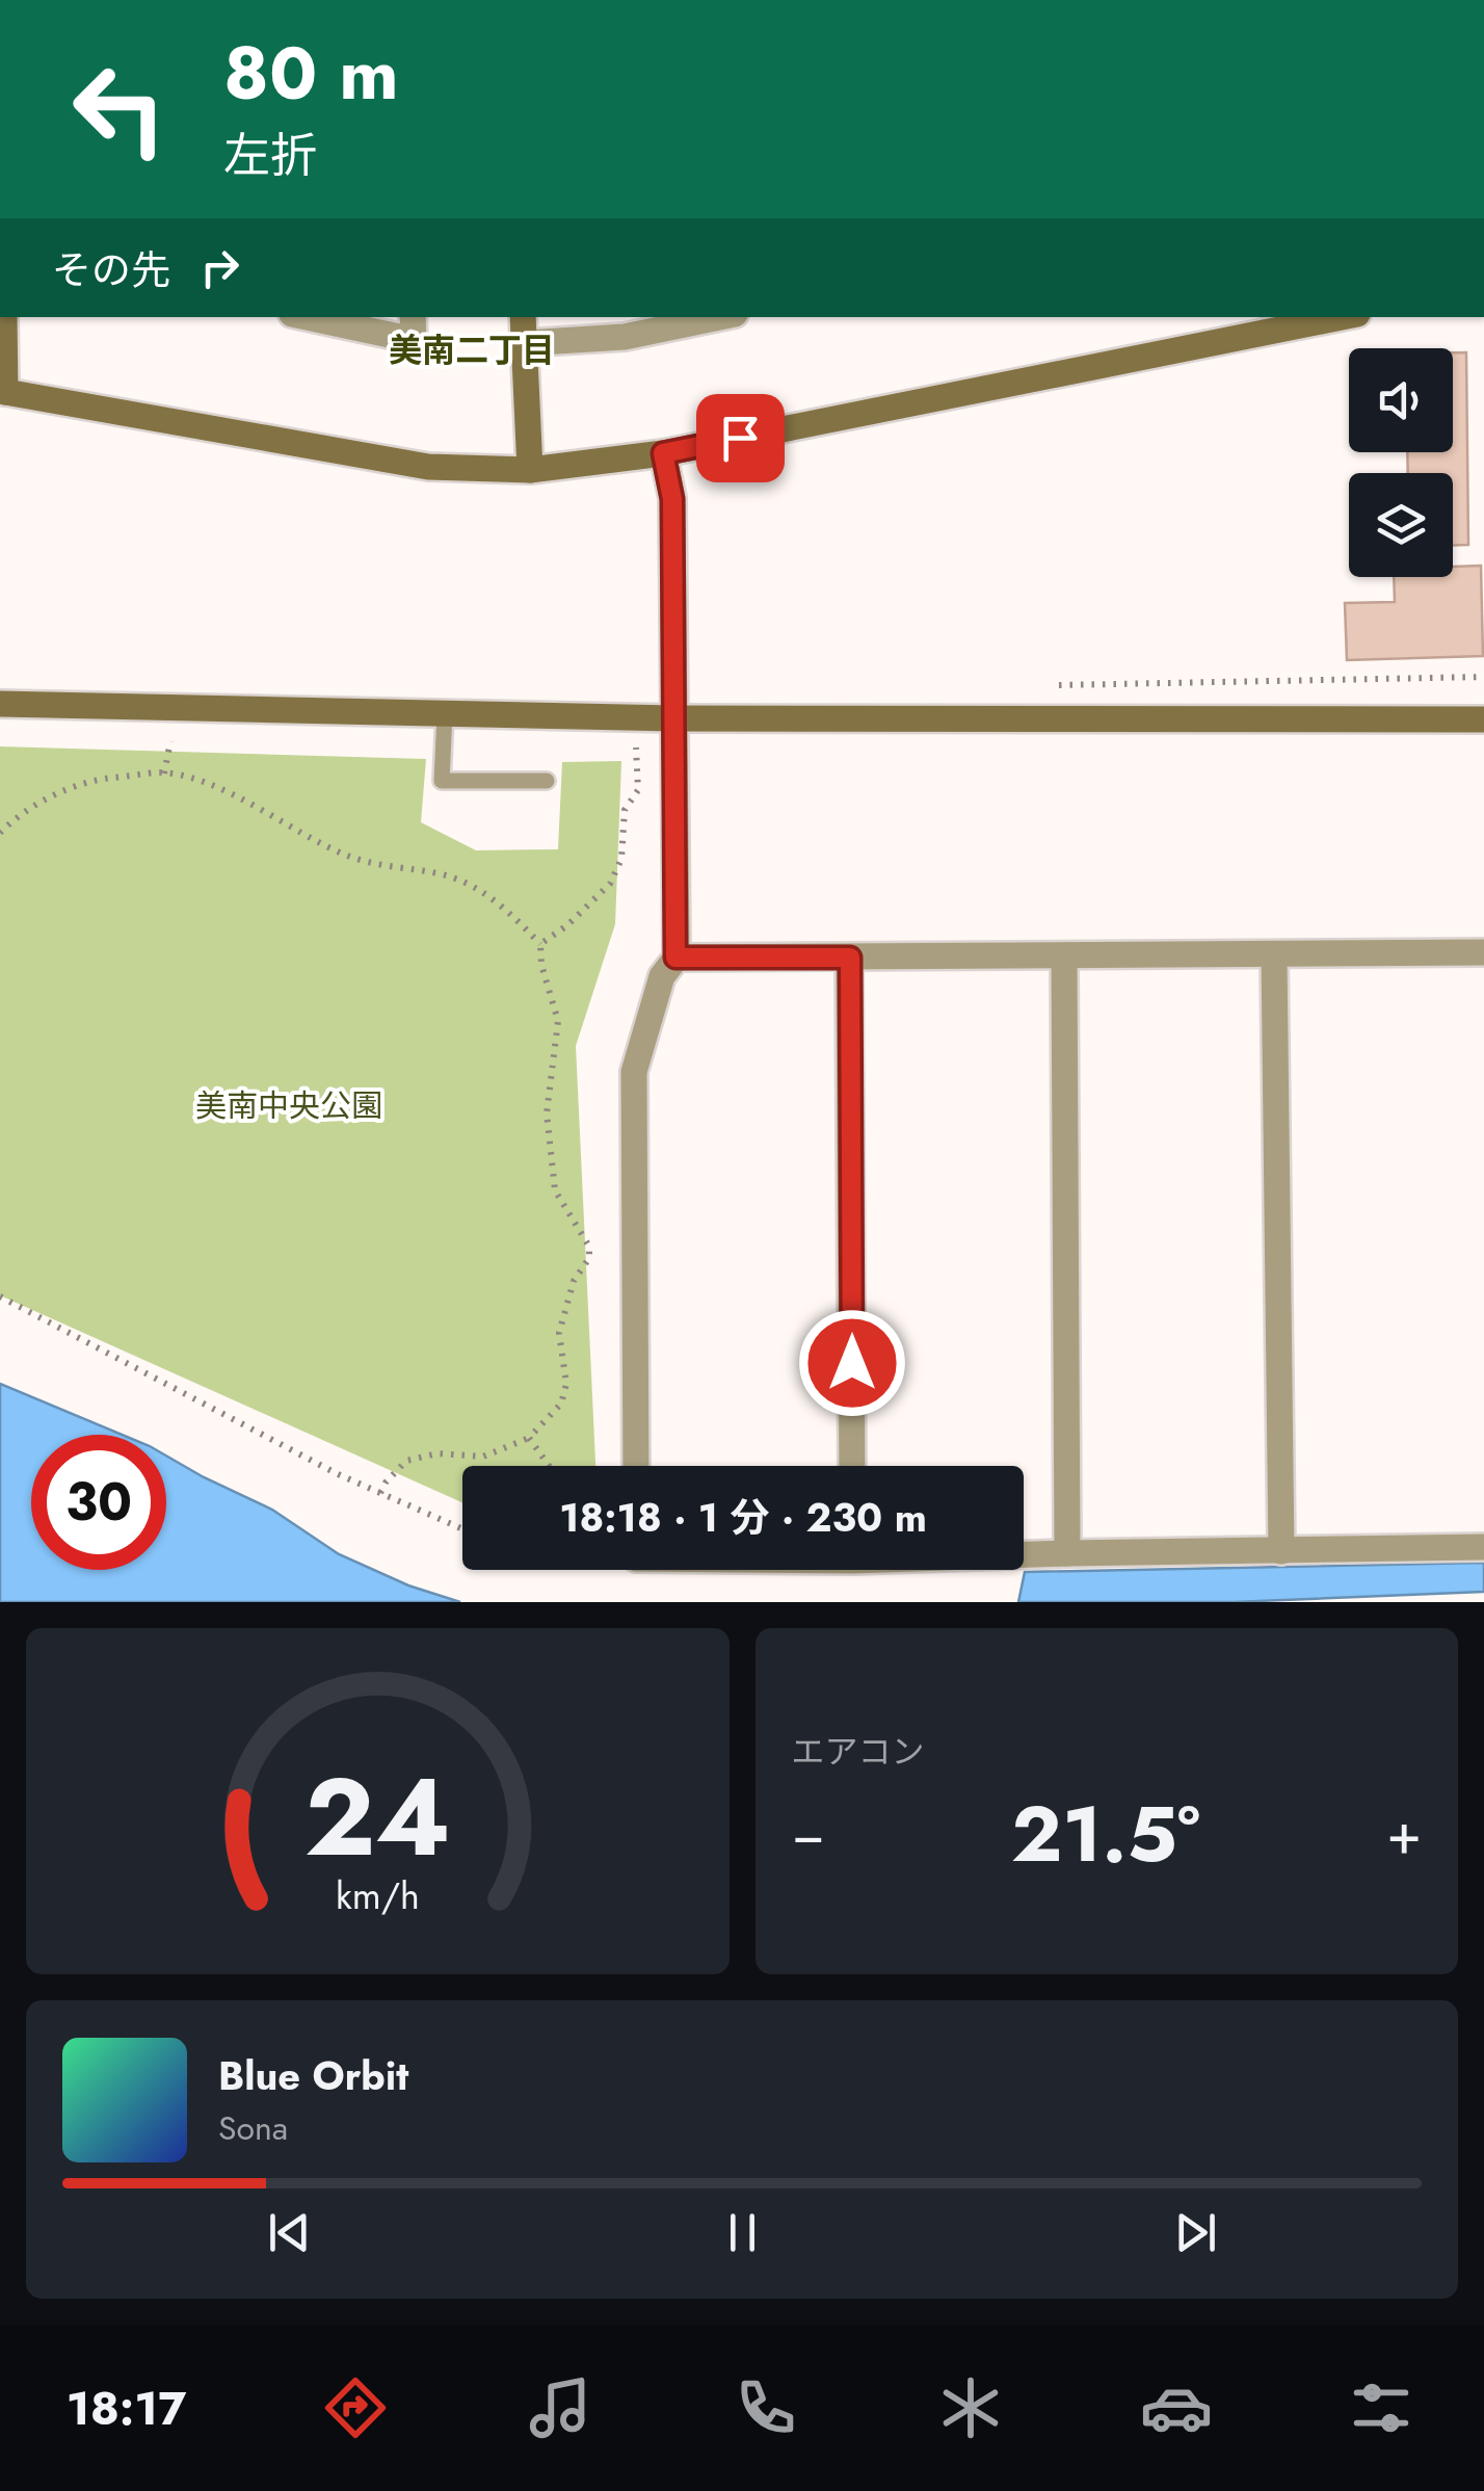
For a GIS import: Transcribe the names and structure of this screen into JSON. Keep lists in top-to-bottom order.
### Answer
{
  "districts": ["美南二丁目"],
  "parks": ["美南中央公園"],
  "page": {
    "turn": ["80 m", "左折"],
    "then": "その先",
    "limit": "30",
    "trip": "18:18 · 1 分 · 230 m",
    "tile": "エアコン",
    "heat": ["−", "21.5°", "+"],
    "song": ["Blue Orbit", "Sona"],
    "tabs": "18:17",
    "gauge": ["24", "km/h"]
  }
}
